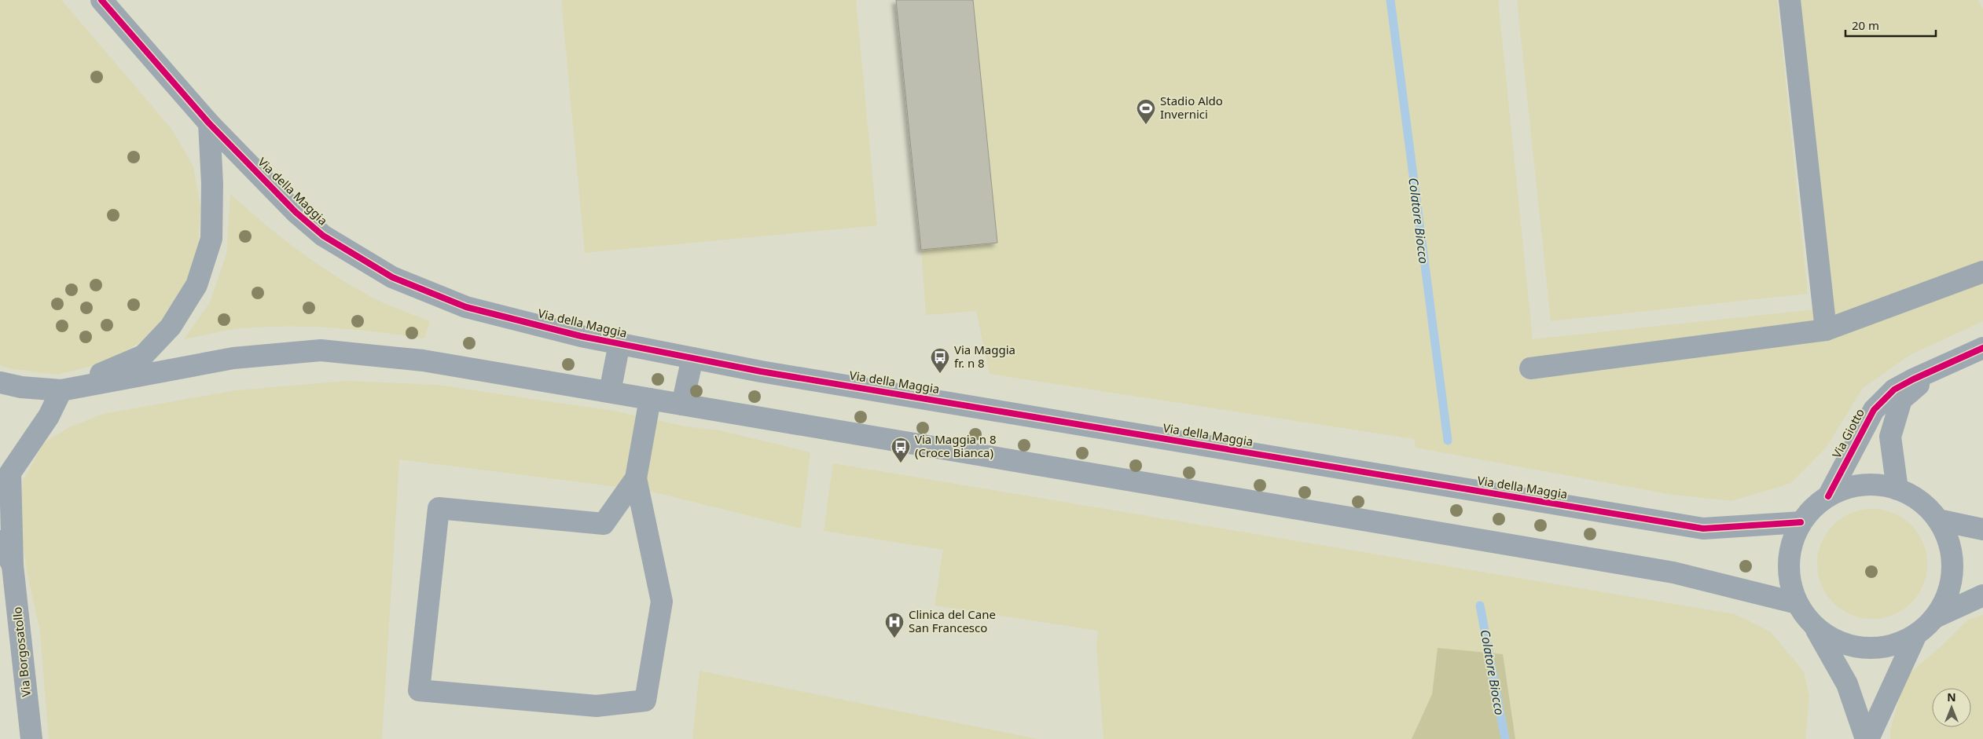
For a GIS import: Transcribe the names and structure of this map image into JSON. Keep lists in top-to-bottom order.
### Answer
{
  "streets": {
    "street": ["Via della Maggia", "Via Giotto", "Via Borgosatollo"]
  },
  "water": ["Colatore Biocco"],
  "places": {
    "sports": ["Stadio Aldo Invernici"],
    "bus stop": ["Via Maggia fr. n 8", "Via Maggia n 8 (Croce Bianca)"],
    "hospital": ["Clinica del Cane San Francesco"]
  },
  "scale_bar": "20 m",
  "north": "top"
}
